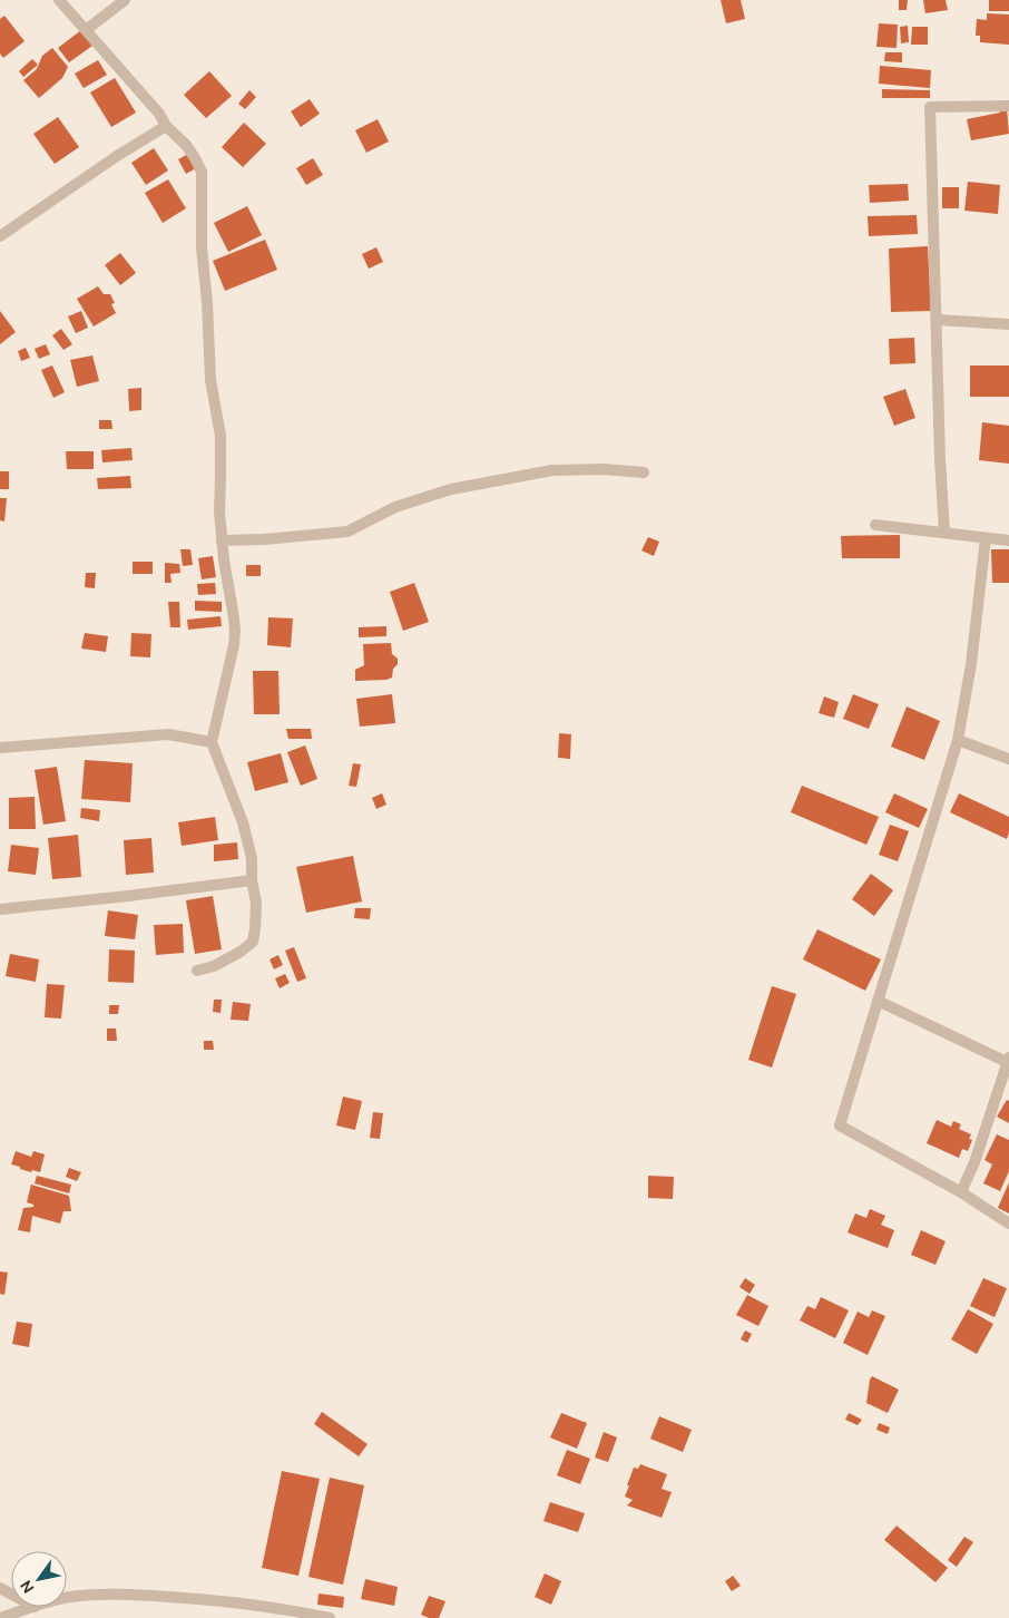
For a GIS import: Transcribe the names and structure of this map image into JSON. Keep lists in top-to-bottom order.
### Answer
{
  "north": "bottom left"
}
